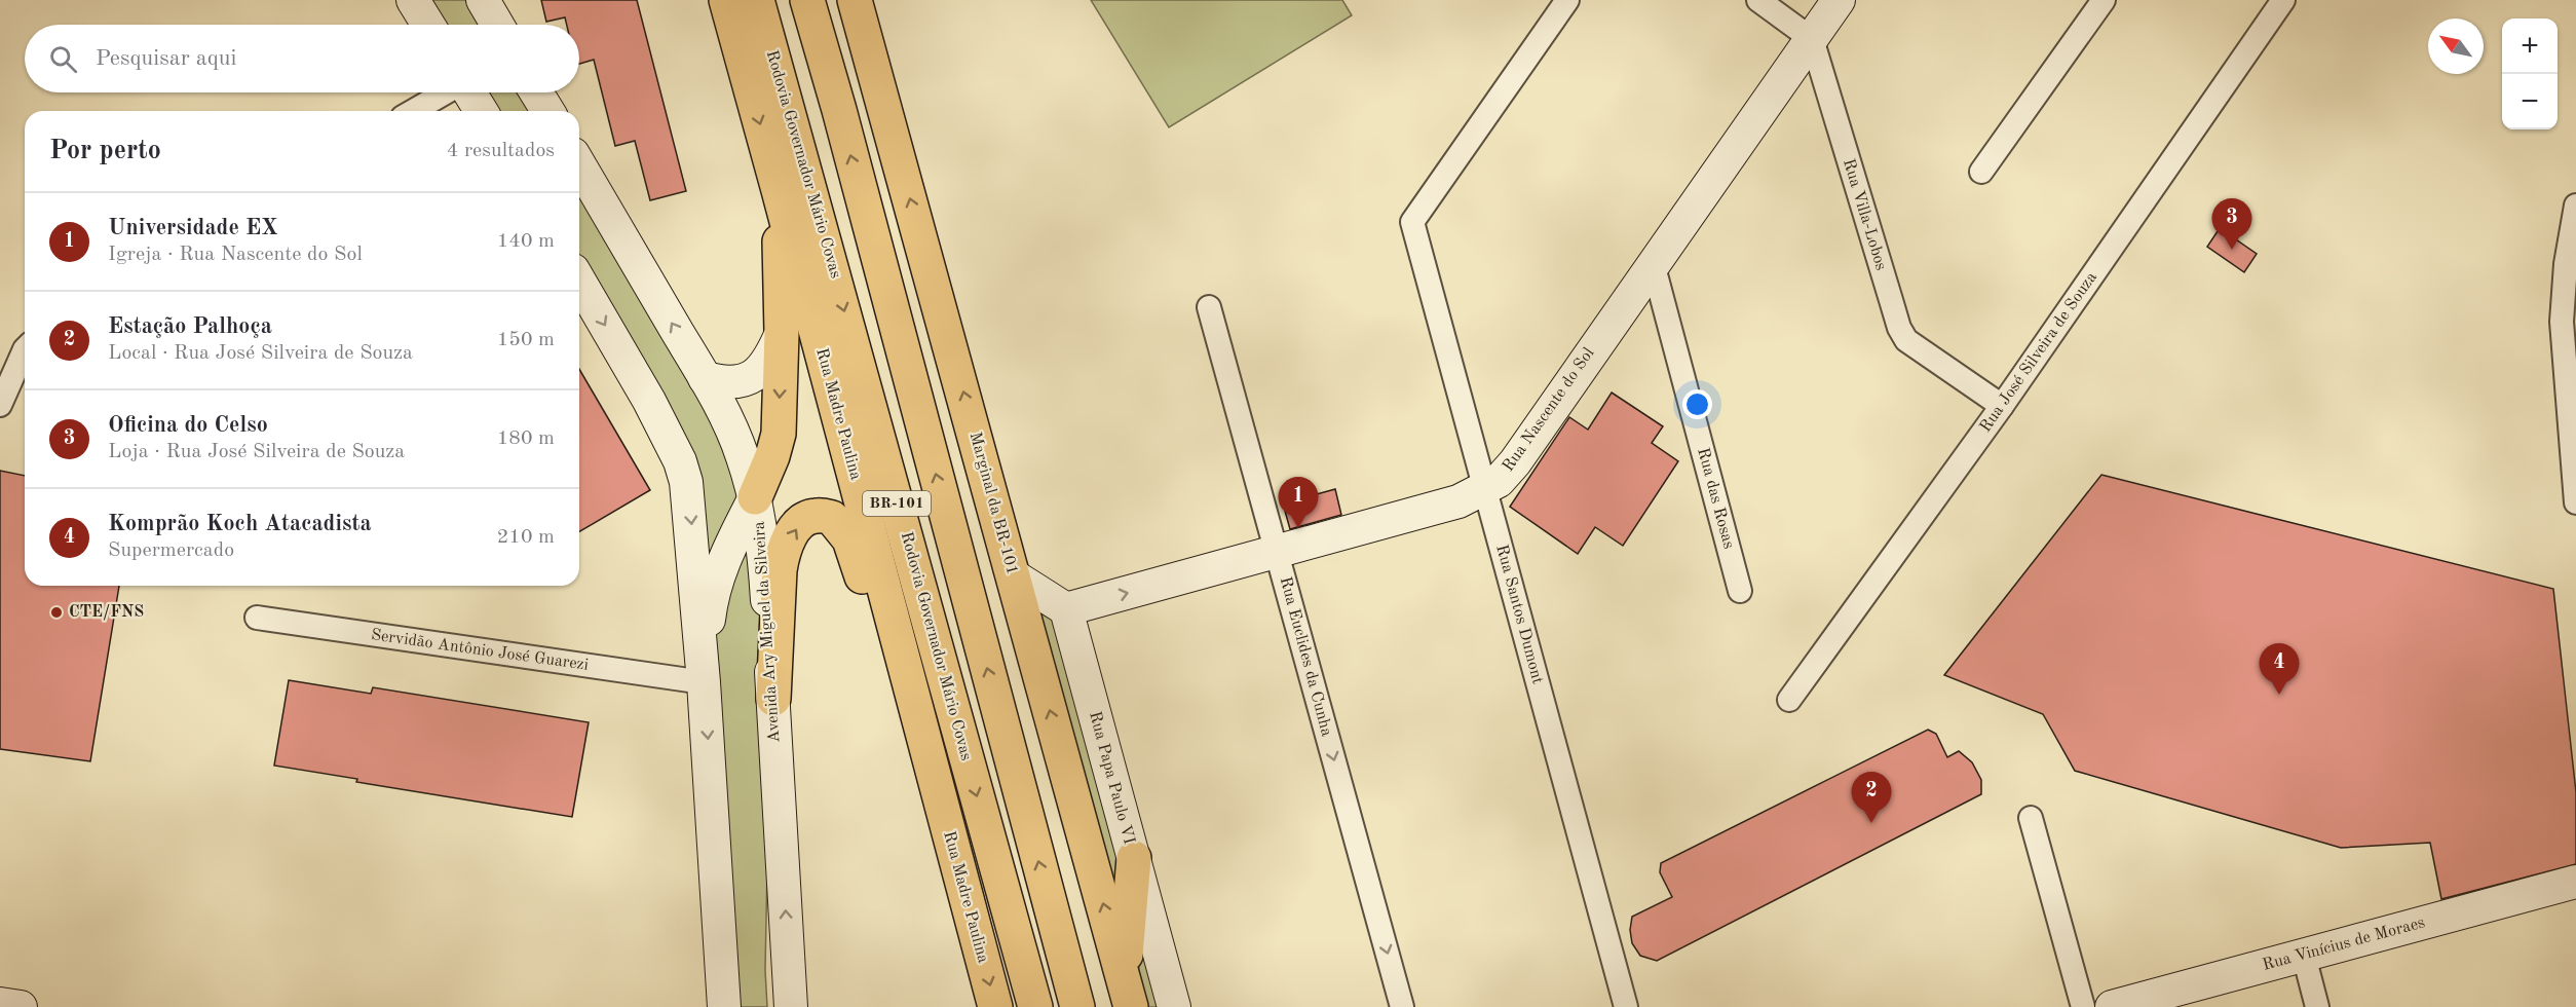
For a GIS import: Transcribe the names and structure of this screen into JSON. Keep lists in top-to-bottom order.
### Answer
{
  "streets": {
    "main road": [
      "Rodovia Governador Mário Covas",
      "Rua Madre Paulina",
      "BR-101",
      "Marginal da BR-101"
    ],
    "street": [
      "Rua Villa-Lobos",
      "Rua José Silveira de Souza",
      "Rua Nascente do Sol",
      "Rua das Rosas",
      "Rua Santos Dumont",
      "Avenida Ary Miguel da Silveira",
      "Servidão Antônio José Guarezi",
      "Rua Euclides da Cunha",
      "Rua Papa Paulo VI",
      "Rua Vinícius de Moraes"
    ]
  },
  "crossings": [
    ["Rua Villa-Lobos", "Rua José Silveira de Souza"],
    ["Rua Villa-Lobos", "Rua Nascente do Sol"],
    ["Rua Nascente do Sol", "Rua das Rosas"],
    ["Rua Nascente do Sol", "Rua Santos Dumont"],
    ["Rua Nascente do Sol", "Rua Euclides da Cunha"],
    ["Rua Nascente do Sol", "Rua Papa Paulo VI"]
  ],
  "one_way": ["Rua Euclides da Cunha"],
  "places": ["CTE/FNS"],
  "north": "top left",
  "page": {
    "map_buttons": ["+", "−"],
    "search": "Pesquisar aqui",
    "heading": ["Por perto", "4 resultados"],
    "list": [
      {
        "mark": "1",
        "name": "Universidade EX",
        "note": "Igreja · Rua Nascente do Sol",
        "value": "140 m"
      },
      {
        "mark": "2",
        "name": "Estação Palhoça",
        "note": "Local · Rua José Silveira de Souza",
        "value": "150 m"
      },
      {
        "mark": "3",
        "name": "Oficina do Celso",
        "note": "Loja · Rua José Silveira de Souza",
        "value": "180 m"
      },
      {
        "mark": "4",
        "name": "Komprão Koch Atacadista",
        "note": "Supermercado",
        "value": "210 m"
      }
    ],
    "pins": [
      "3",
      "1",
      "4",
      "2"
    ]
  }
}
